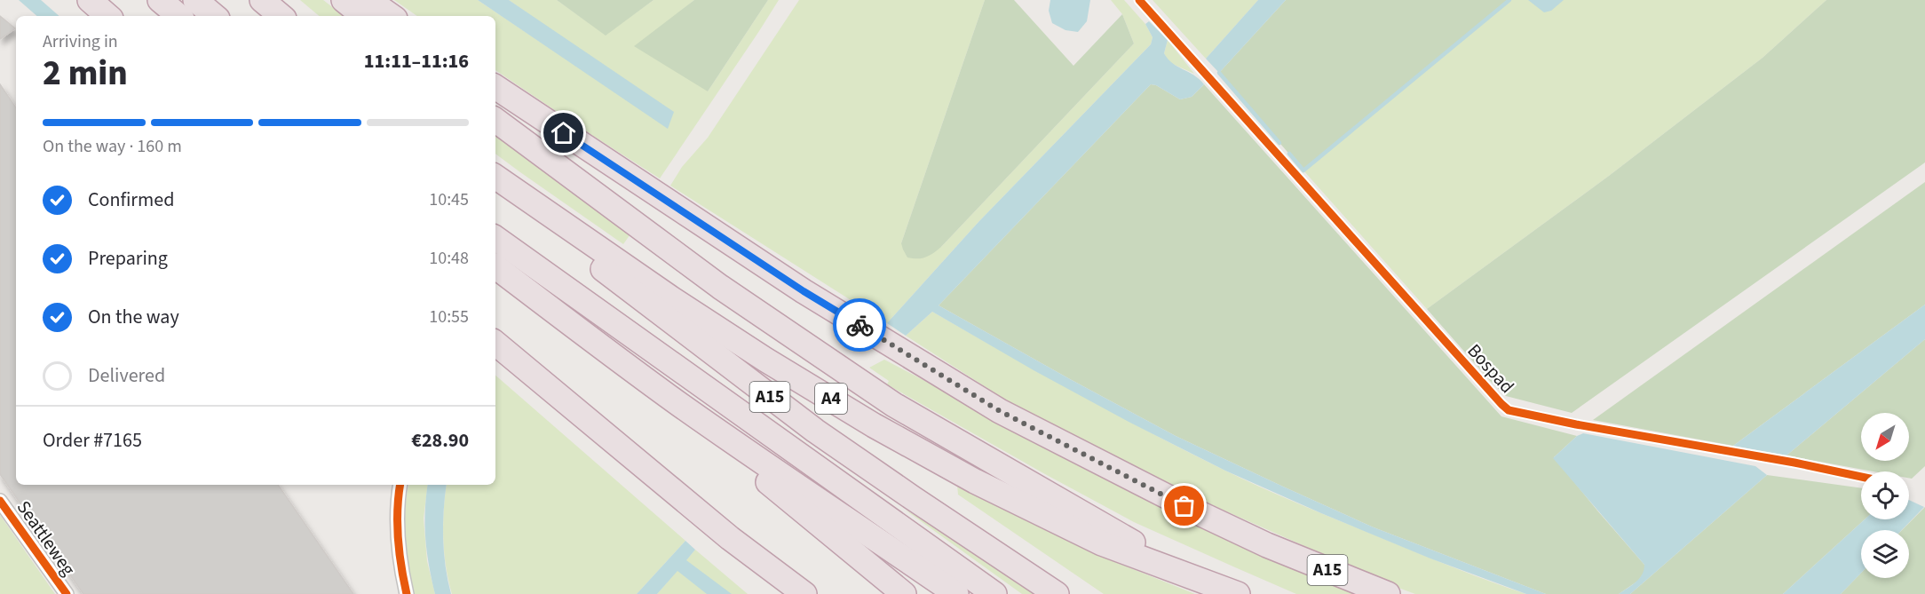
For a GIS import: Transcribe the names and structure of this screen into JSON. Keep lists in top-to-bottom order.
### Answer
{
  "streets": {
    "highway": ["A15", "A4"],
    "street": ["Seattleweg"],
    "cycle path": ["Bospad"]
  },
  "north": "bottom left",
  "page": {
    "heading": ["2 min", "Arriving in", "11:11–11:16"],
    "panel": ["Order #7165", "€28.90"],
    "bar": "On the way · 160 m",
    "list": [
      ["Confirmed", "10:45"],
      ["Preparing", "10:48"],
      ["On the way", "10:55"],
      "Delivered"
    ]
  }
}
